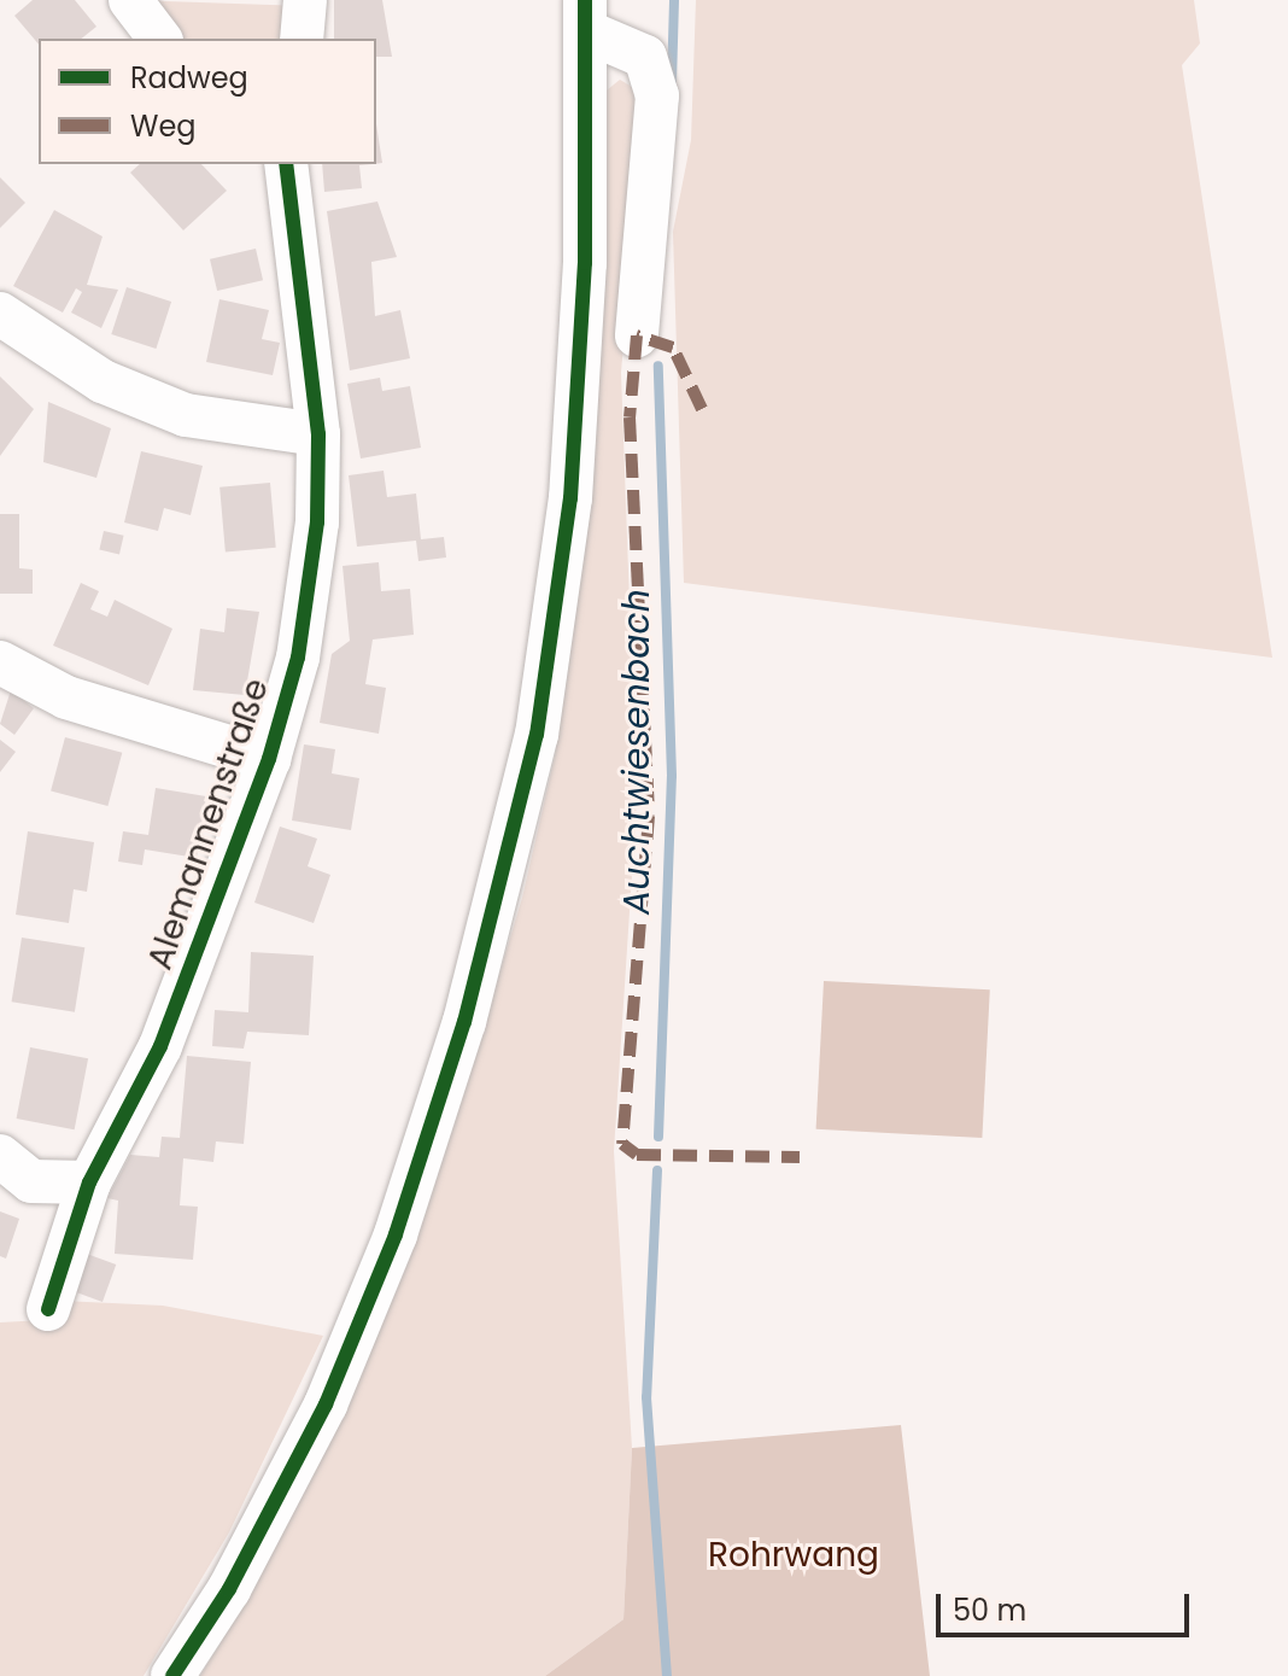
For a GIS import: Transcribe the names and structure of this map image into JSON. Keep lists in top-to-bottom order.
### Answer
{
  "streets": {
    "street": ["Alemannenstraße"]
  },
  "water": ["Auchtwiesenbach"],
  "parks": ["Rohrwang"],
  "legend": ["Radweg", "Weg"],
  "scale_bar": "50 m"
}
